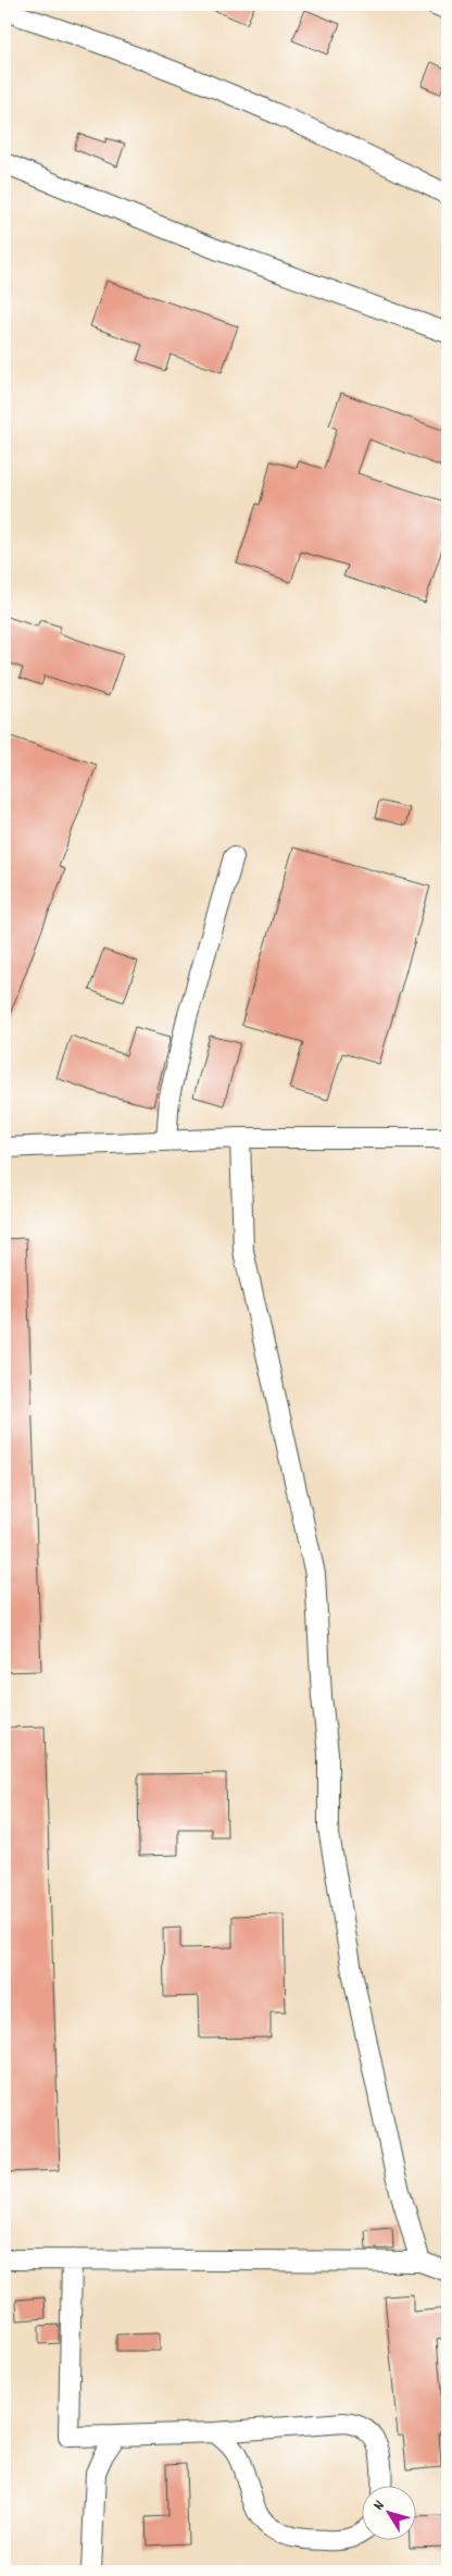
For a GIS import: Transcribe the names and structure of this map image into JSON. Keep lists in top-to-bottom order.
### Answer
{
  "north": "top left"
}
